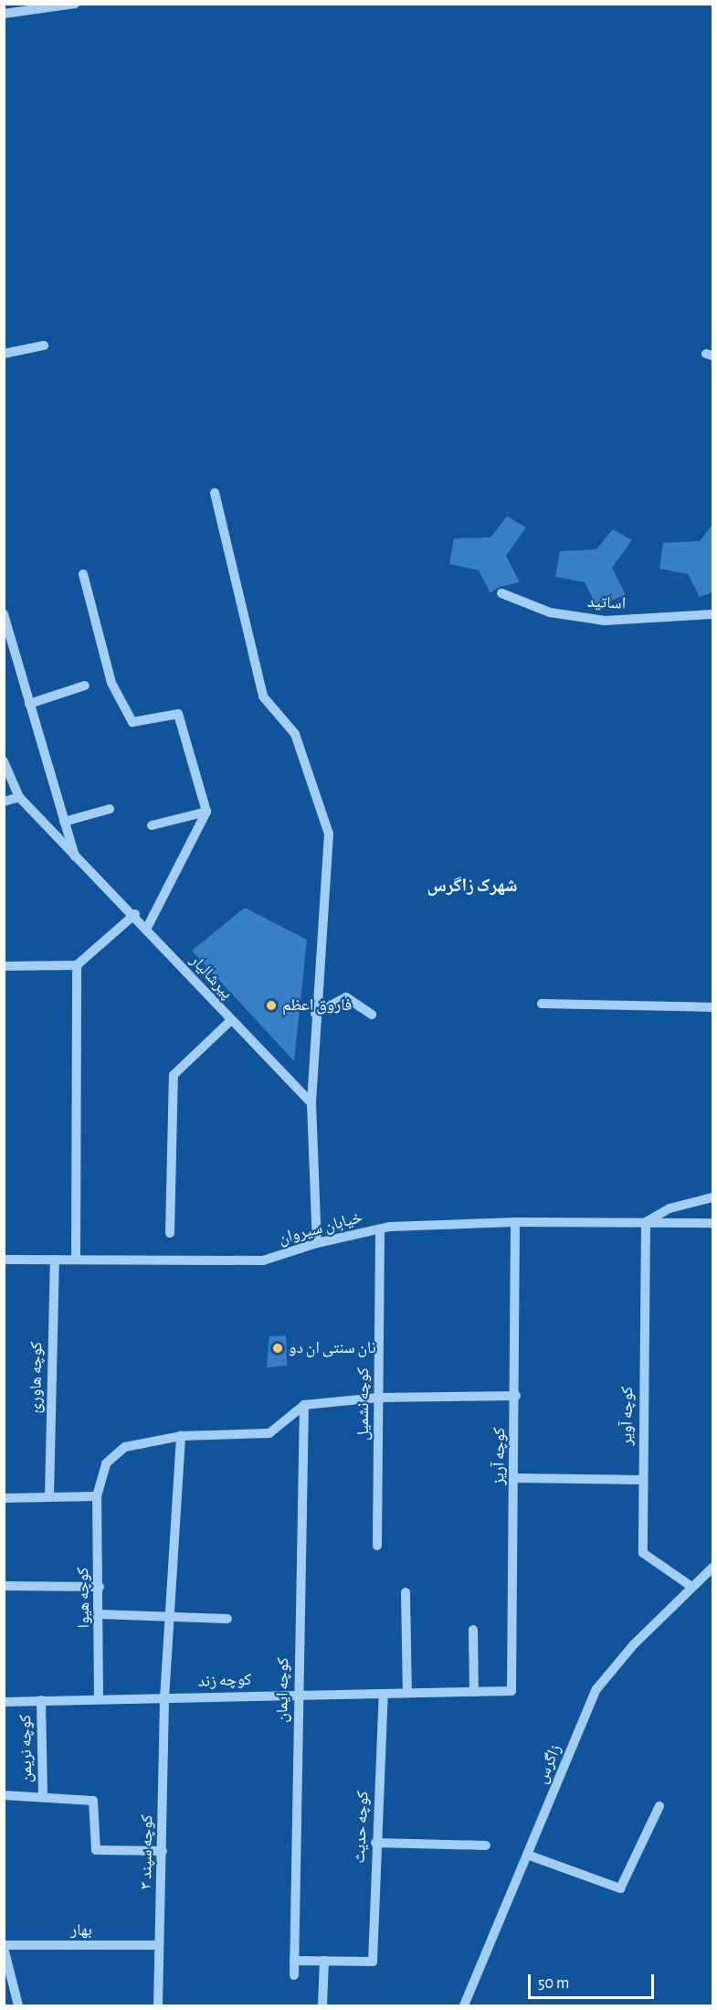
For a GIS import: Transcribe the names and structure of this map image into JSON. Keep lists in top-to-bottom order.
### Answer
{
  "streets": {
    "street": [
      "اساتید",
      "پیرشالیار",
      "خیابان سیروان",
      "کوچه هاورئ",
      "کوچه نشمیل",
      "کوچه آویر",
      "کوچه آریز",
      "کوچه هیوا",
      "کوچه زند",
      "کوچه ایمان",
      "کوچه نریمن",
      "زاگرس",
      "کوچه حدیث",
      "کوچه سپند ۳",
      "بهار"
    ]
  },
  "crossings": [
    ["خیابان سیروان", "کوچه هاورئ"],
    ["خیابان سیروان", "کوچه نشمیل"],
    ["خیابان سیروان", "کوچه آویر"],
    ["خیابان سیروان", "کوچه آریز"],
    ["کوچه آویر", "زاگرس"],
    ["کوچه آریز", "کوچه زند"],
    ["کوچه هیوا", "کوچه زند"],
    ["کوچه هیوا", "کوچه ایمان"],
    ["کوچه هیوا", "کوچه سپند ۳"],
    ["کوچه زند", "کوچه ایمان"],
    ["کوچه زند", "کوچه نریمن"],
    ["کوچه زند", "کوچه حدیث"],
    ["کوچه زند", "کوچه سپند ۳"],
    ["کوچه سپند ۳", "بهار"]
  ],
  "districts": ["شهرک زاگرس"],
  "places": ["فاروق اعظم", "نان سنتی ان دو"],
  "scale_bar": "50 m"
}
